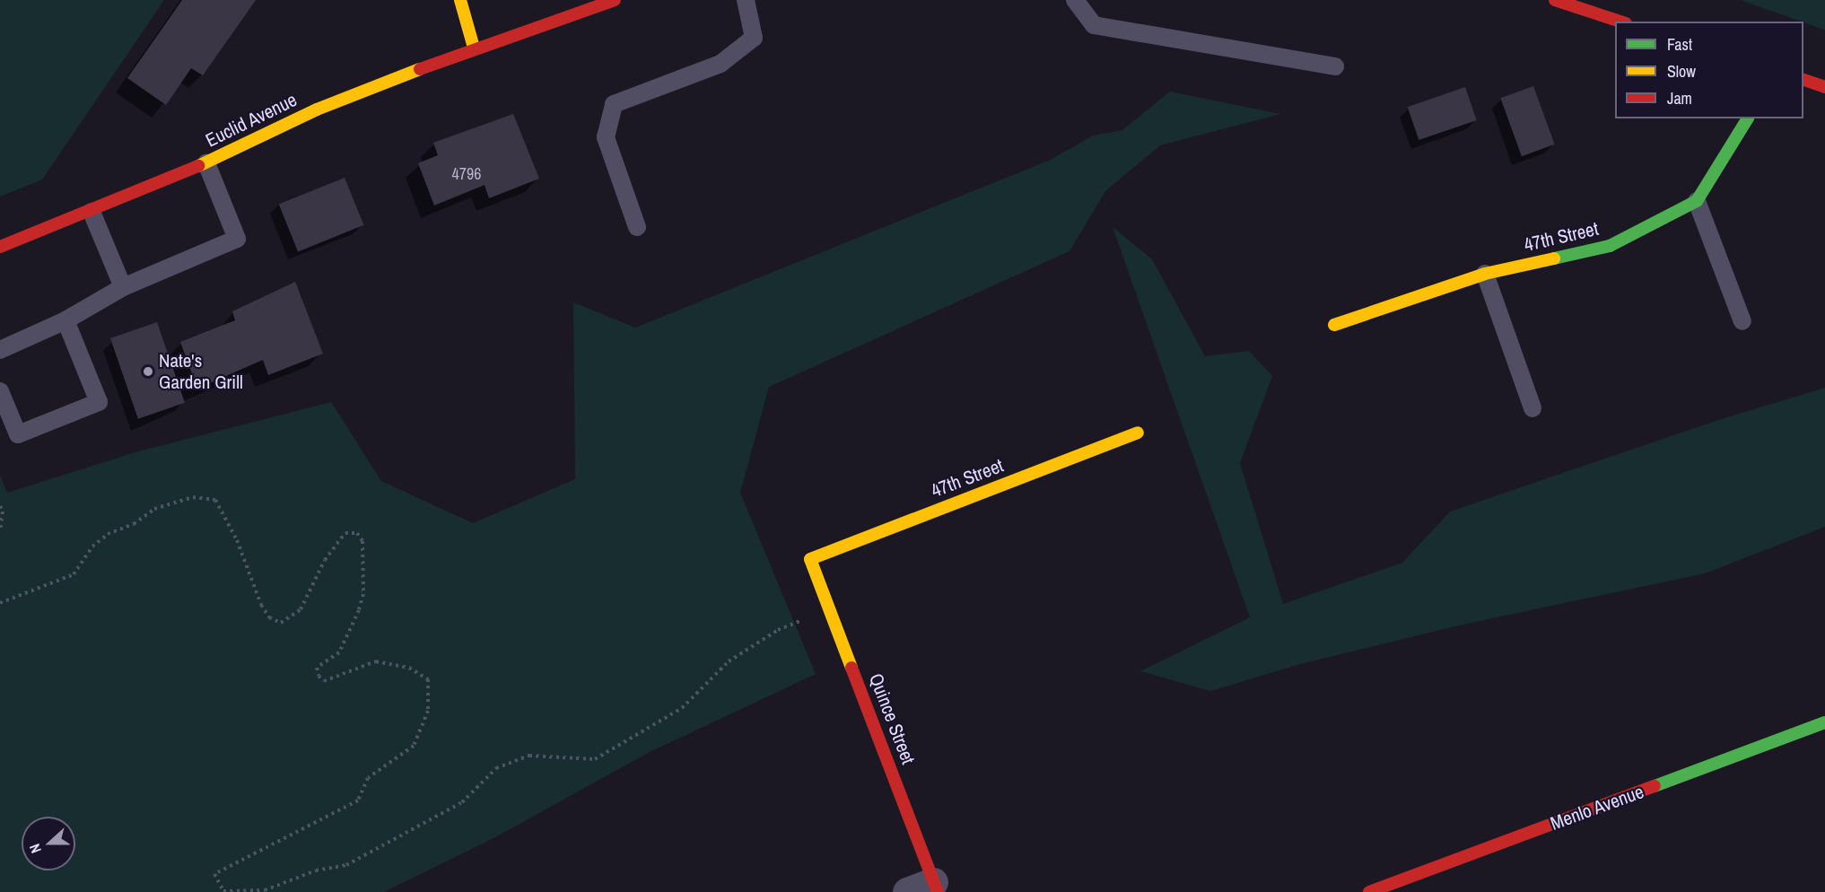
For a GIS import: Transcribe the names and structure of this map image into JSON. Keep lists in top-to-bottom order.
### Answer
{
  "streets": {
    "street": [
      "Euclid Avenue",
      "47th Street",
      "Quince Street",
      "Menlo Avenue"
    ]
  },
  "crossings": [
    ["47th Street", "Quince Street"]
  ],
  "places": ["Nate's Garden Grill"],
  "house_numbers": ["4796"],
  "legend": ["Fast", "Slow", "Jam"],
  "north": "left"
}
